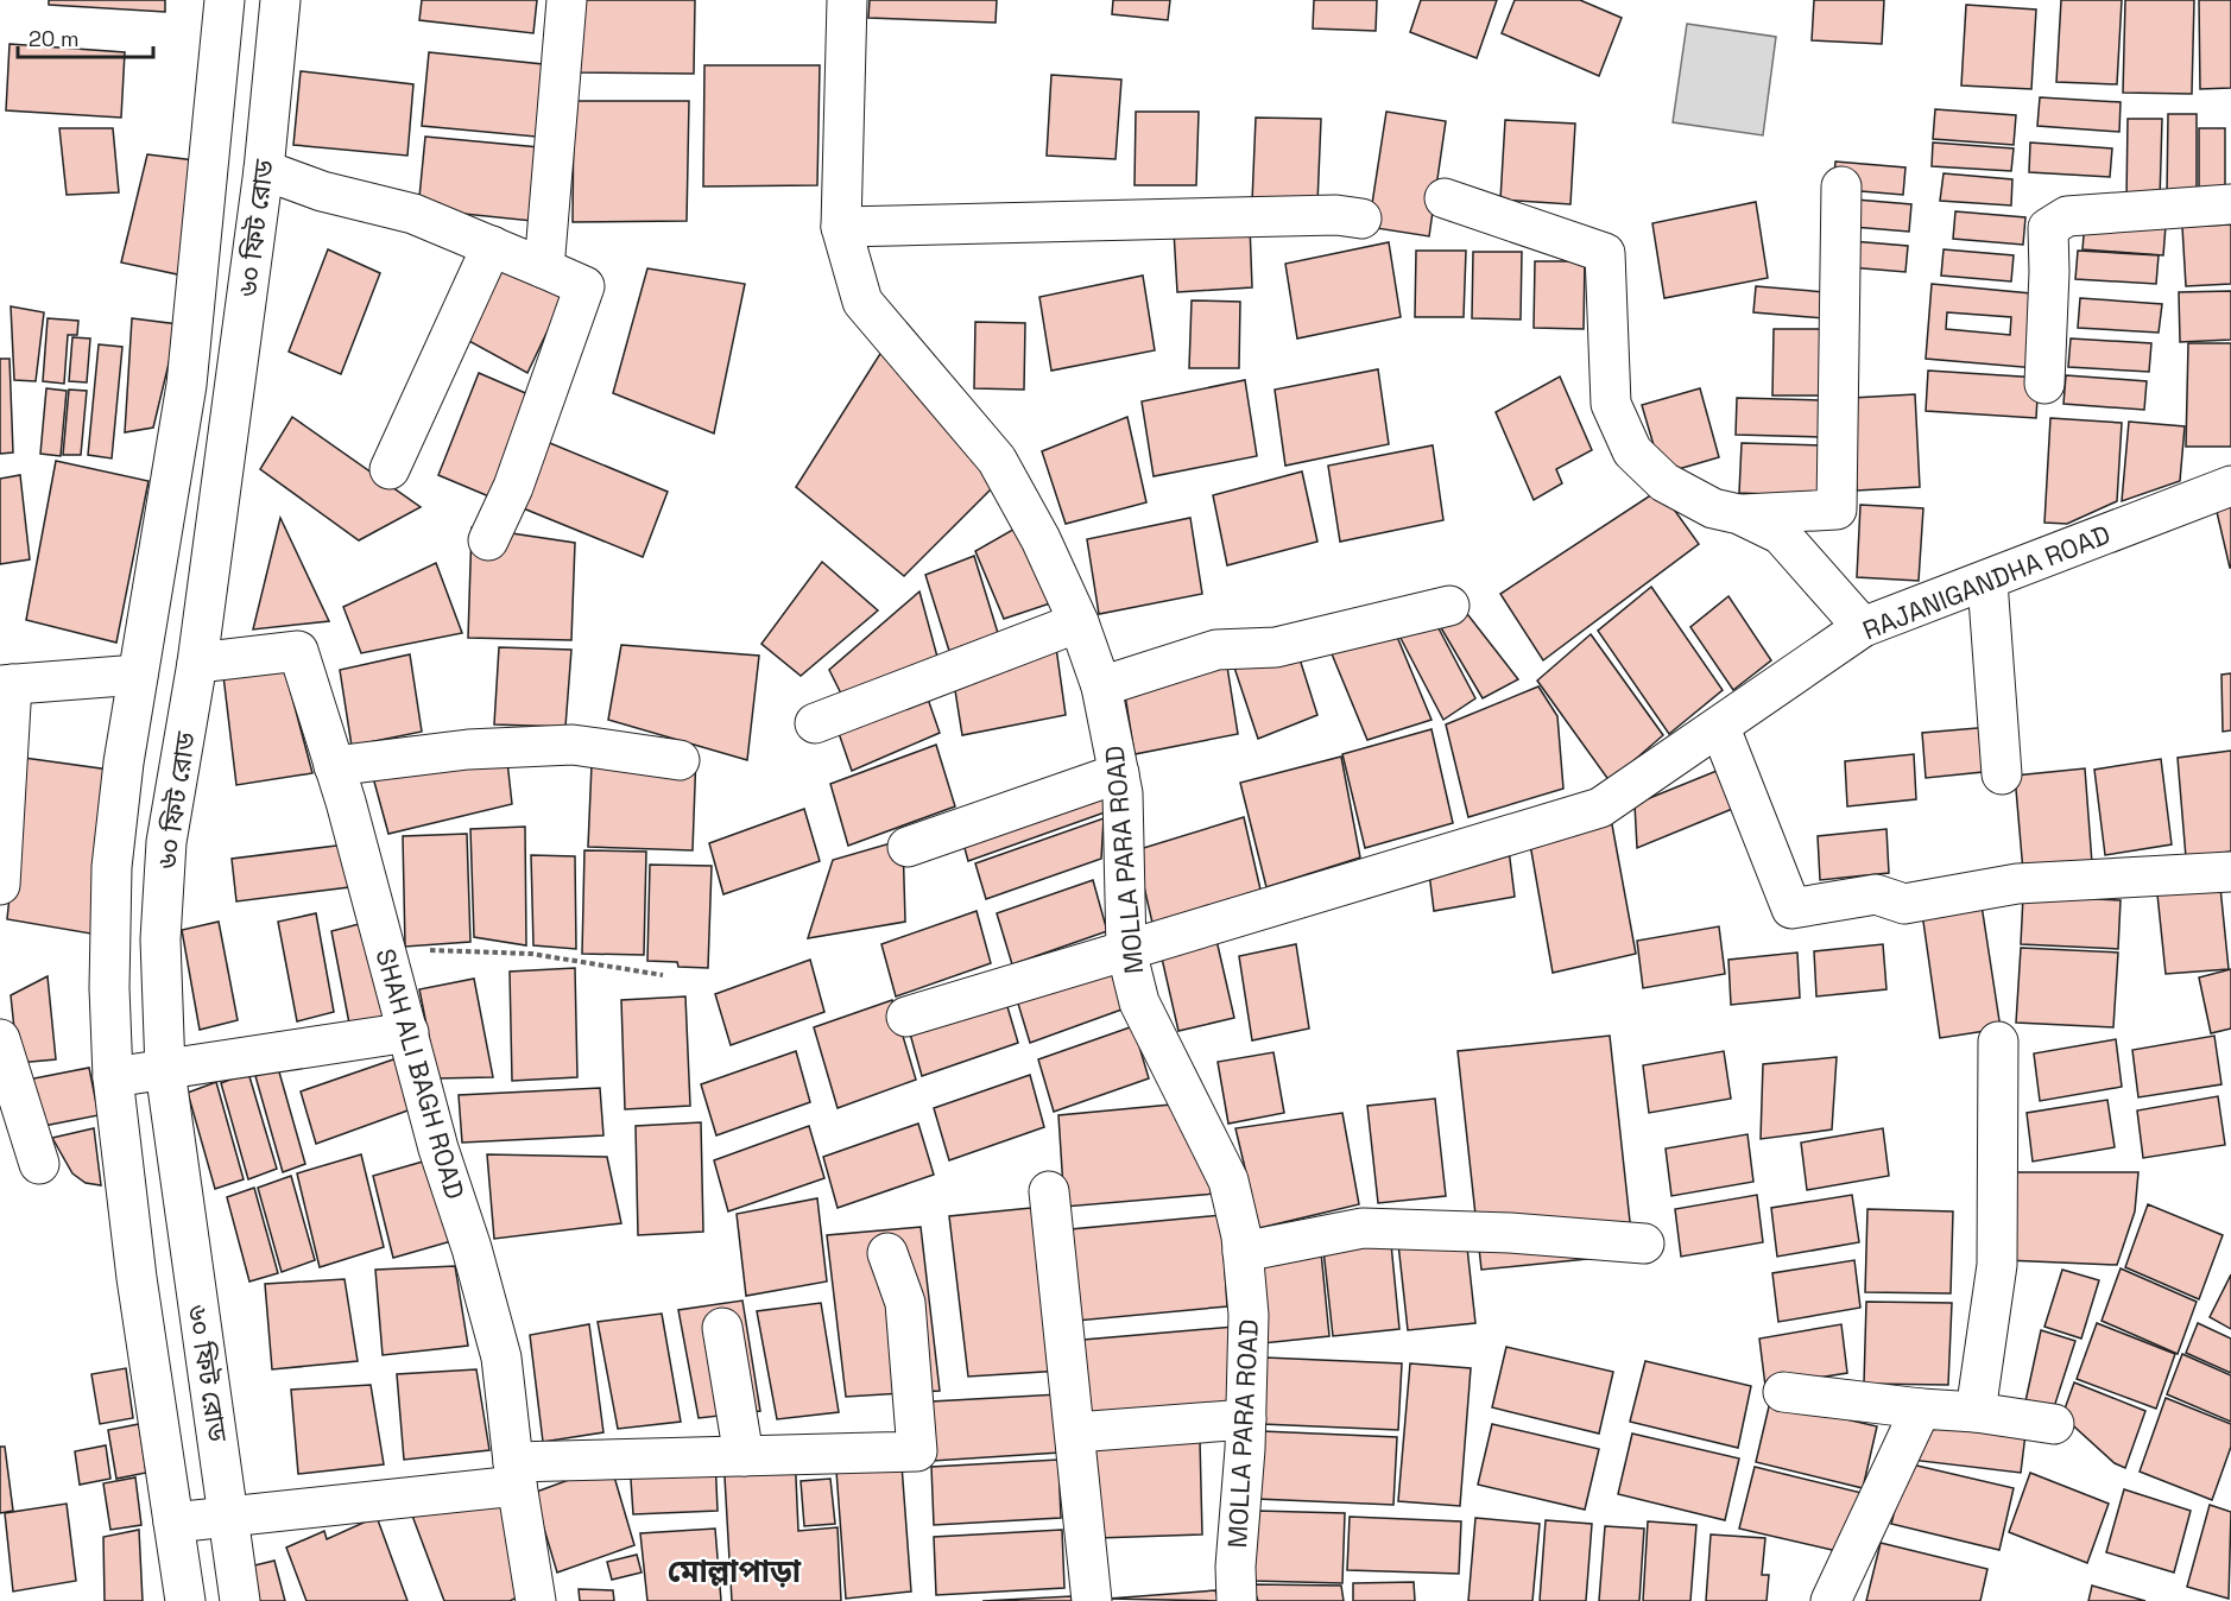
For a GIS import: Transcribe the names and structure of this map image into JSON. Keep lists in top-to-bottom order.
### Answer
{
  "streets": {
    "street": [
      "৬০ ফিট রোড",
      "RAJANIGANDHA ROAD",
      "MOLLA PARA ROAD",
      "SHAH ALI BAGH ROAD"
    ]
  },
  "crossings": [
    ["৬০ ফিট রোড", "SHAH ALI BAGH ROAD"],
    ["RAJANIGANDHA ROAD", "MOLLA PARA ROAD"]
  ],
  "districts": ["মোল্লাপাড়া"],
  "scale_bar": "20 m"
}
